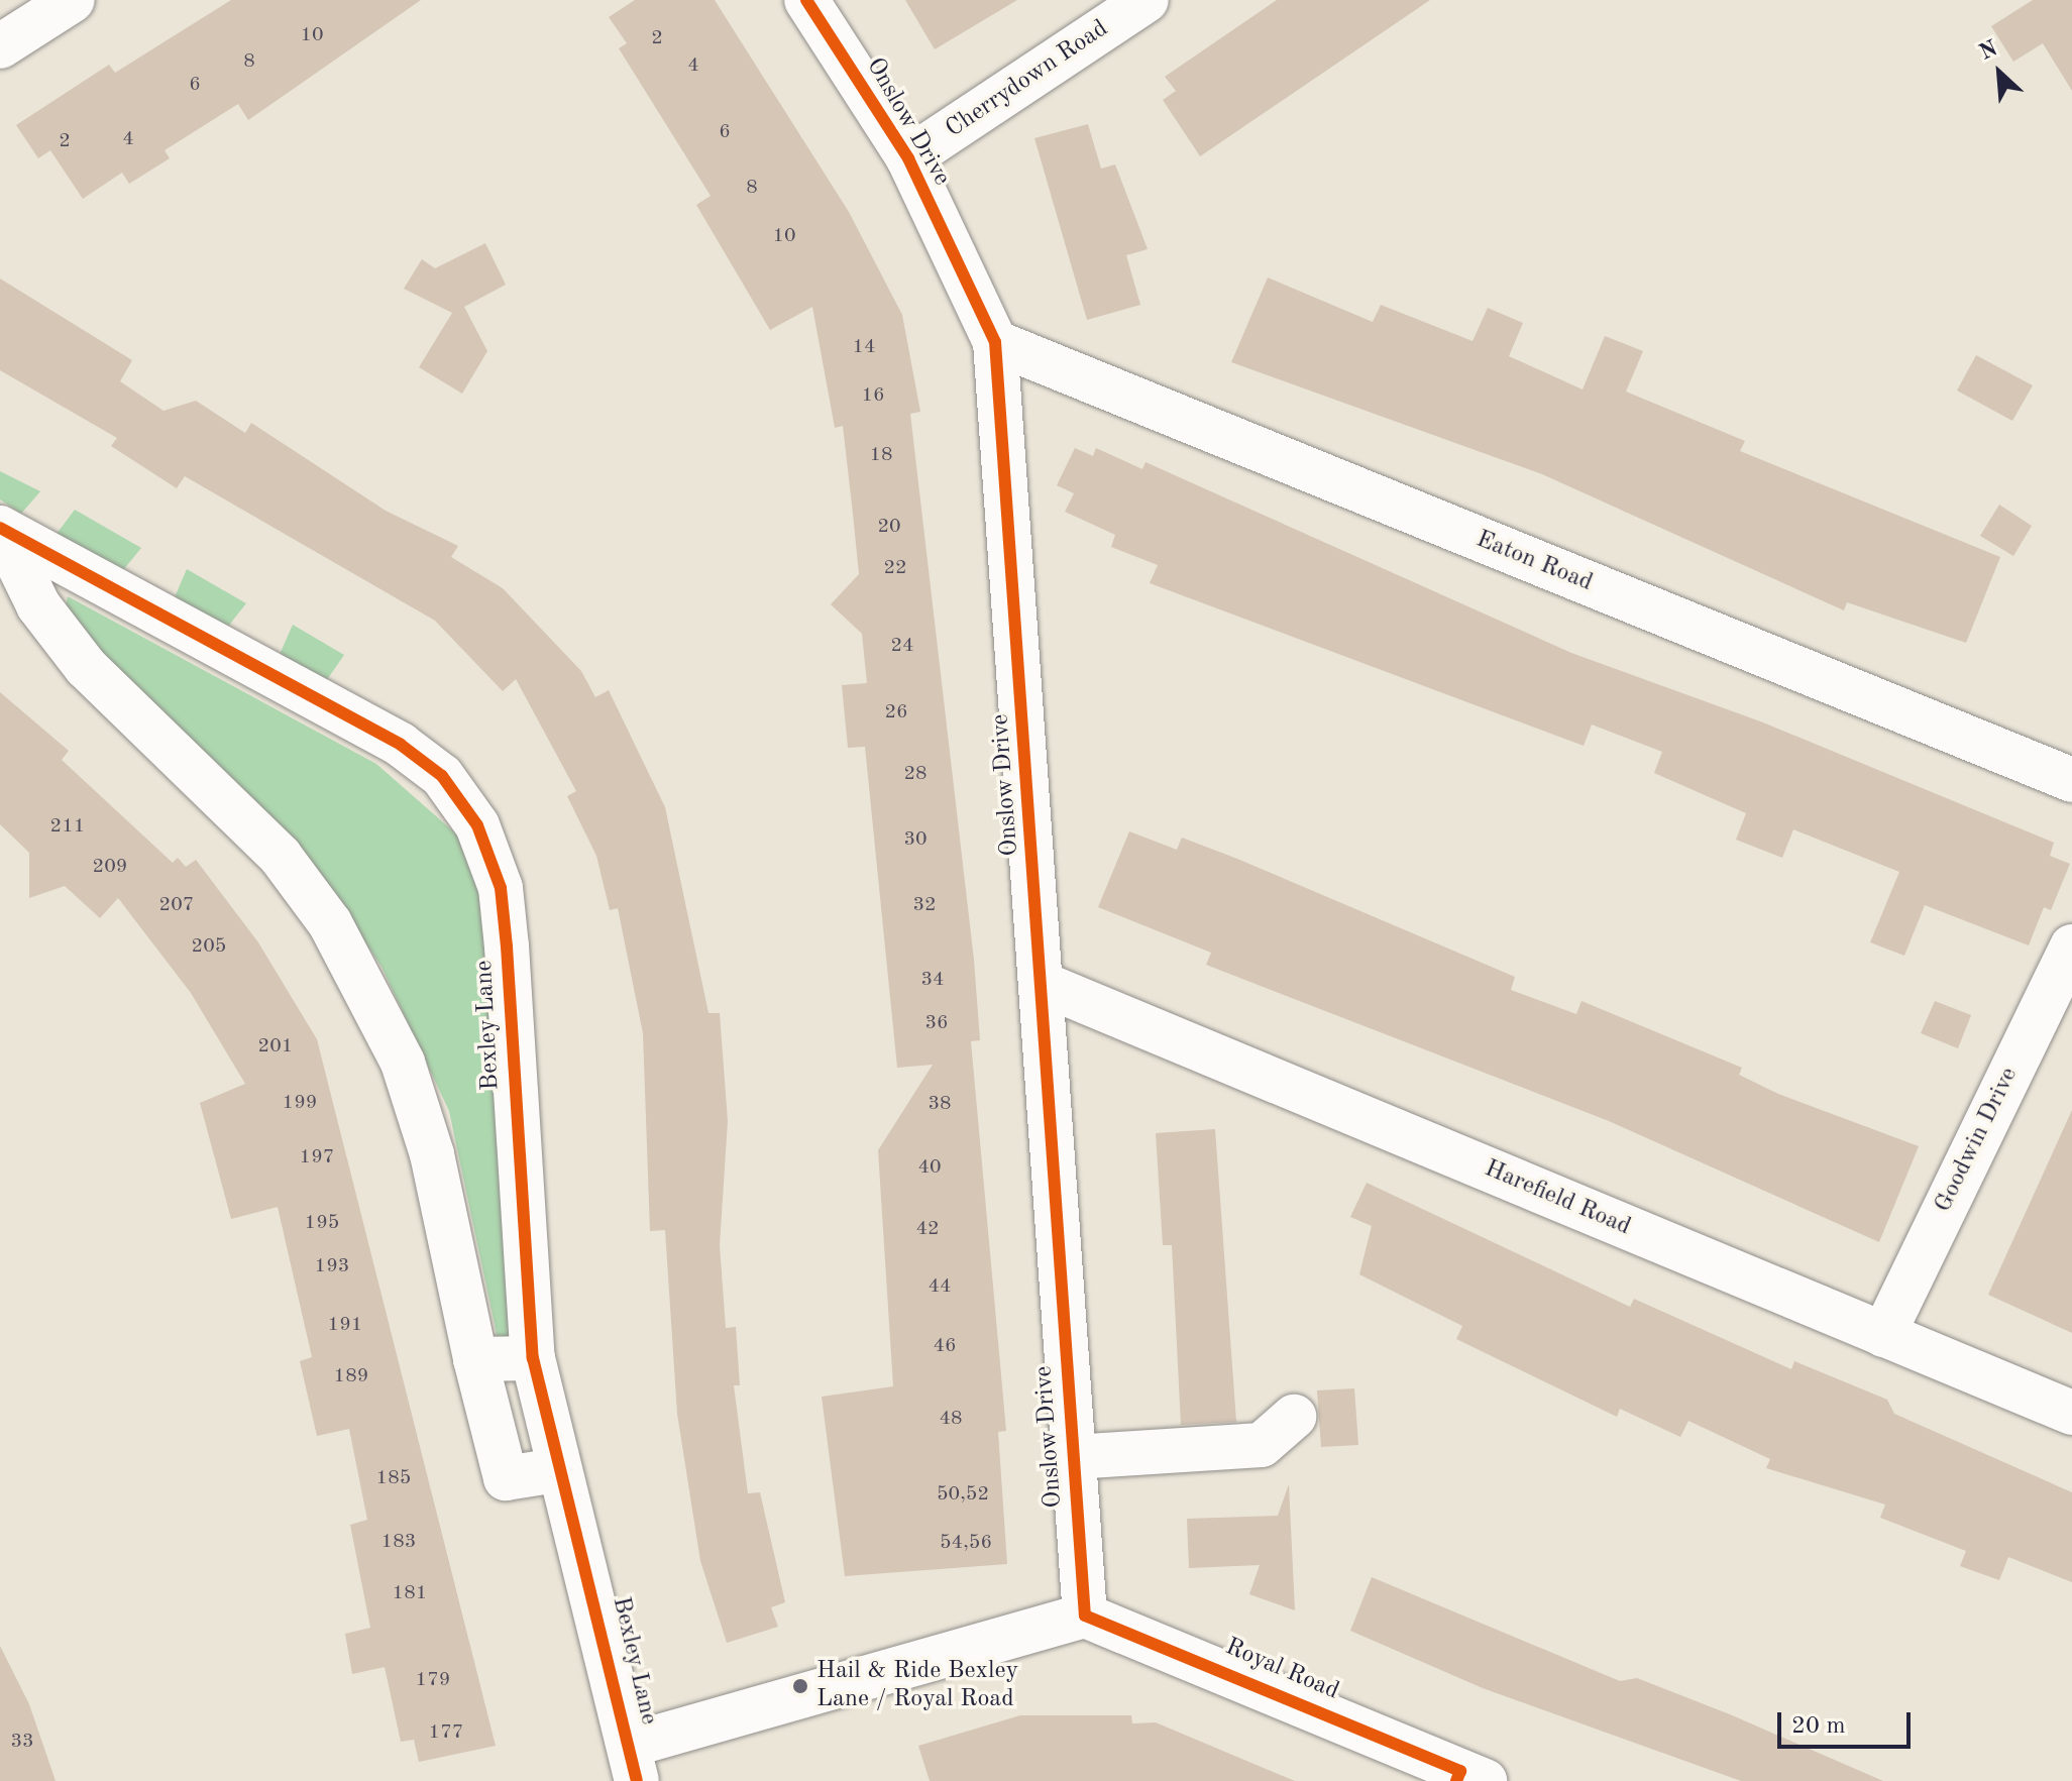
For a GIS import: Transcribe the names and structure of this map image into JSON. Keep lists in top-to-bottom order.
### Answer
{
  "streets": {
    "street": [
      "Cherrydown Road",
      "Onslow Drive",
      "Eaton Road",
      "Bexley Lane",
      "Goodwin Drive",
      "Harefield Road",
      "Royal Road"
    ]
  },
  "crossings": [
    ["Cherrydown Road", "Onslow Drive"],
    ["Onslow Drive", "Eaton Road"],
    ["Onslow Drive", "Harefield Road"],
    ["Onslow Drive", "Royal Road"],
    ["Goodwin Drive", "Harefield Road"]
  ],
  "places": ["Hail & Ride Bexley Lane / Royal Road"],
  "house_numbers": [
    "10",
    "2",
    "8",
    "4",
    "6",
    "6",
    "4",
    "2",
    "8",
    "10",
    "14",
    "16",
    "18",
    "20",
    "22",
    "24",
    "26",
    "28",
    "211",
    "30",
    "209",
    "207",
    "32",
    "205",
    "34",
    "36",
    "201",
    "199",
    "38",
    "197",
    "40",
    "195",
    "42",
    "193",
    "44",
    "191",
    "46",
    "189",
    "48",
    "185",
    "50,52",
    "183",
    "54,56",
    "181",
    "179",
    "177",
    "33"
  ],
  "scale_bar": "20 m",
  "north": "top left"
}
